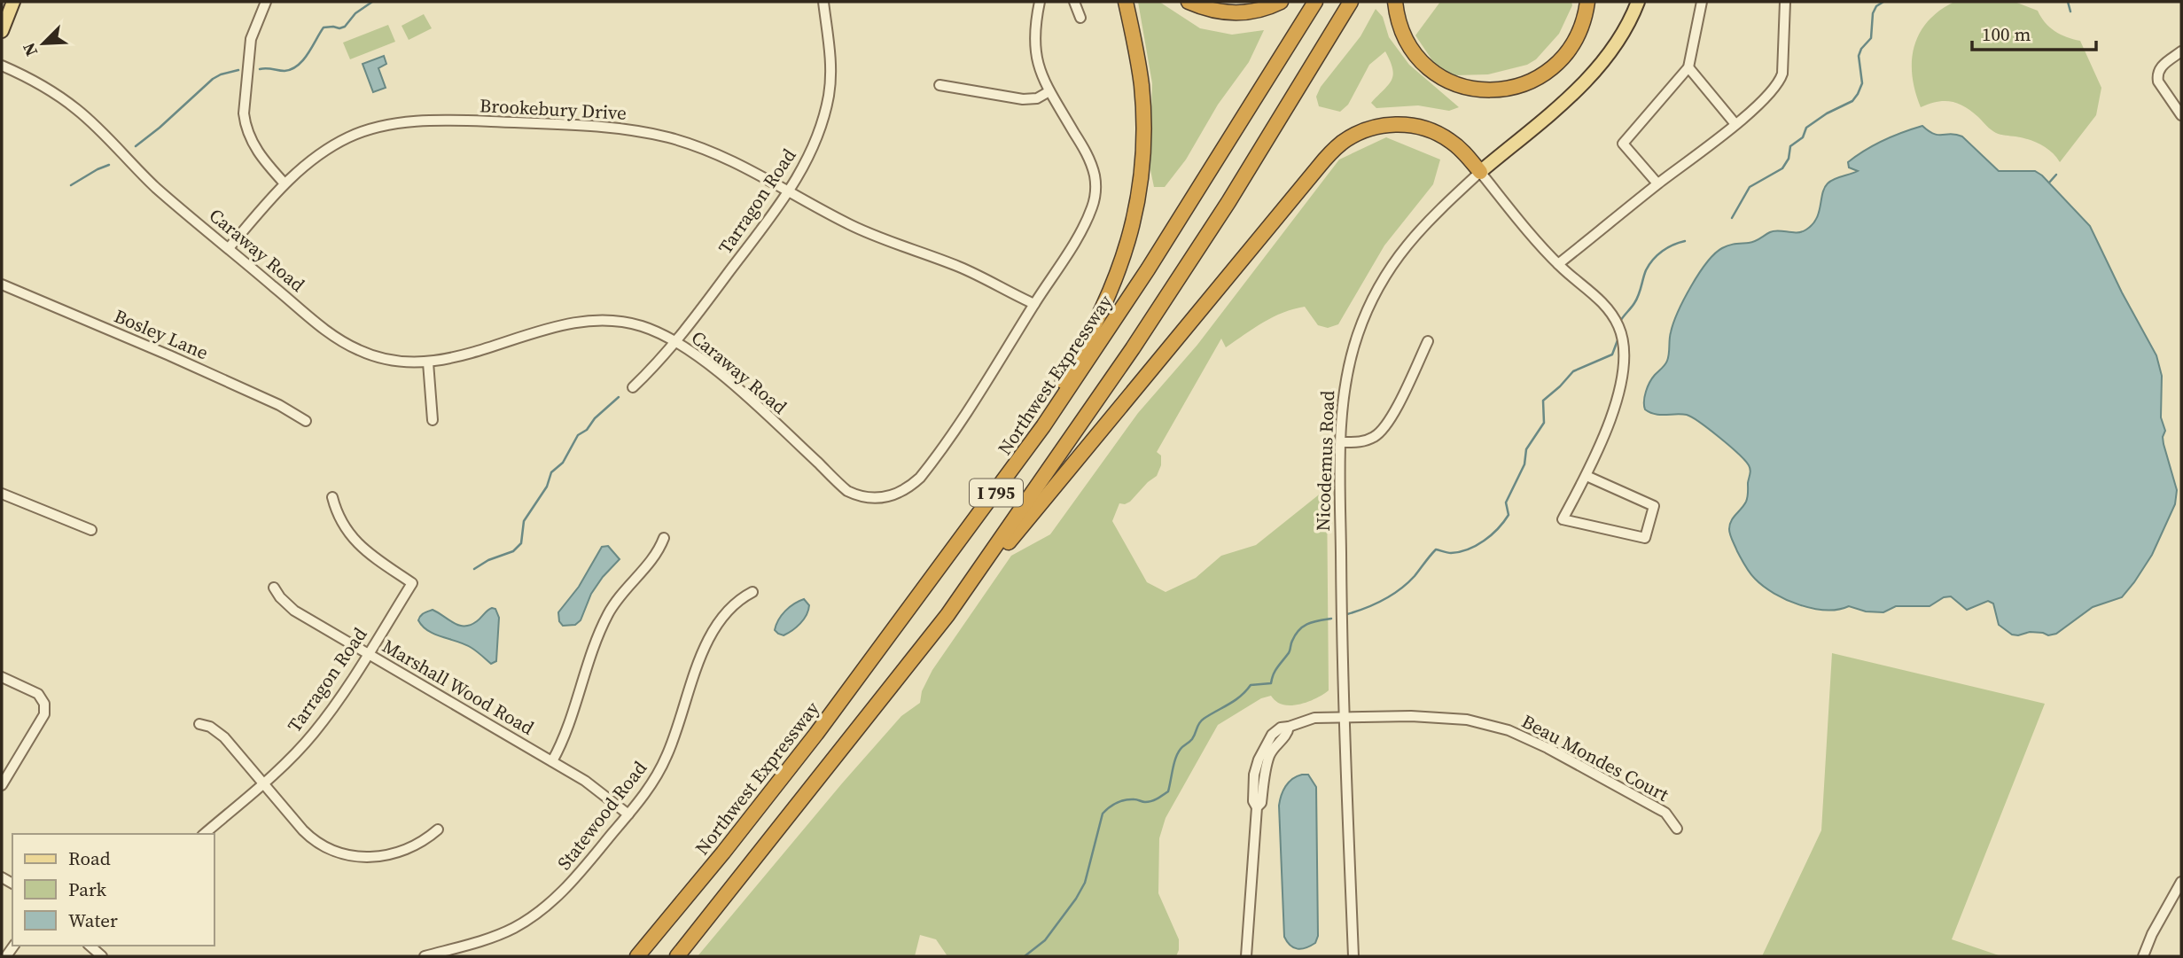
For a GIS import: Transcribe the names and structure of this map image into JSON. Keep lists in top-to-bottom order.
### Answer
{
  "streets": {
    "highway": ["Northwest Expressway", "I 795"],
    "main road": ["Nicodemus Road"],
    "street": [
      "Brookebury Drive",
      "Tarragon Road",
      "Caraway Road",
      "Bosley Lane",
      "Marshall Wood Road",
      "Beau Mondes Court",
      "Statewood Road"
    ]
  },
  "crossings": [
    ["Brookebury Drive", "Tarragon Road"],
    ["Brookebury Drive", "Caraway Road"],
    ["Tarragon Road", "Caraway Road"],
    ["Tarragon Road", "Marshall Wood Road"],
    ["Nicodemus Road", "Beau Mondes Court"],
    ["Marshall Wood Road", "Statewood Road"]
  ],
  "legend": ["Road", "Park", "Water"],
  "scale_bar": "100 m",
  "north": "bottom left"
}
